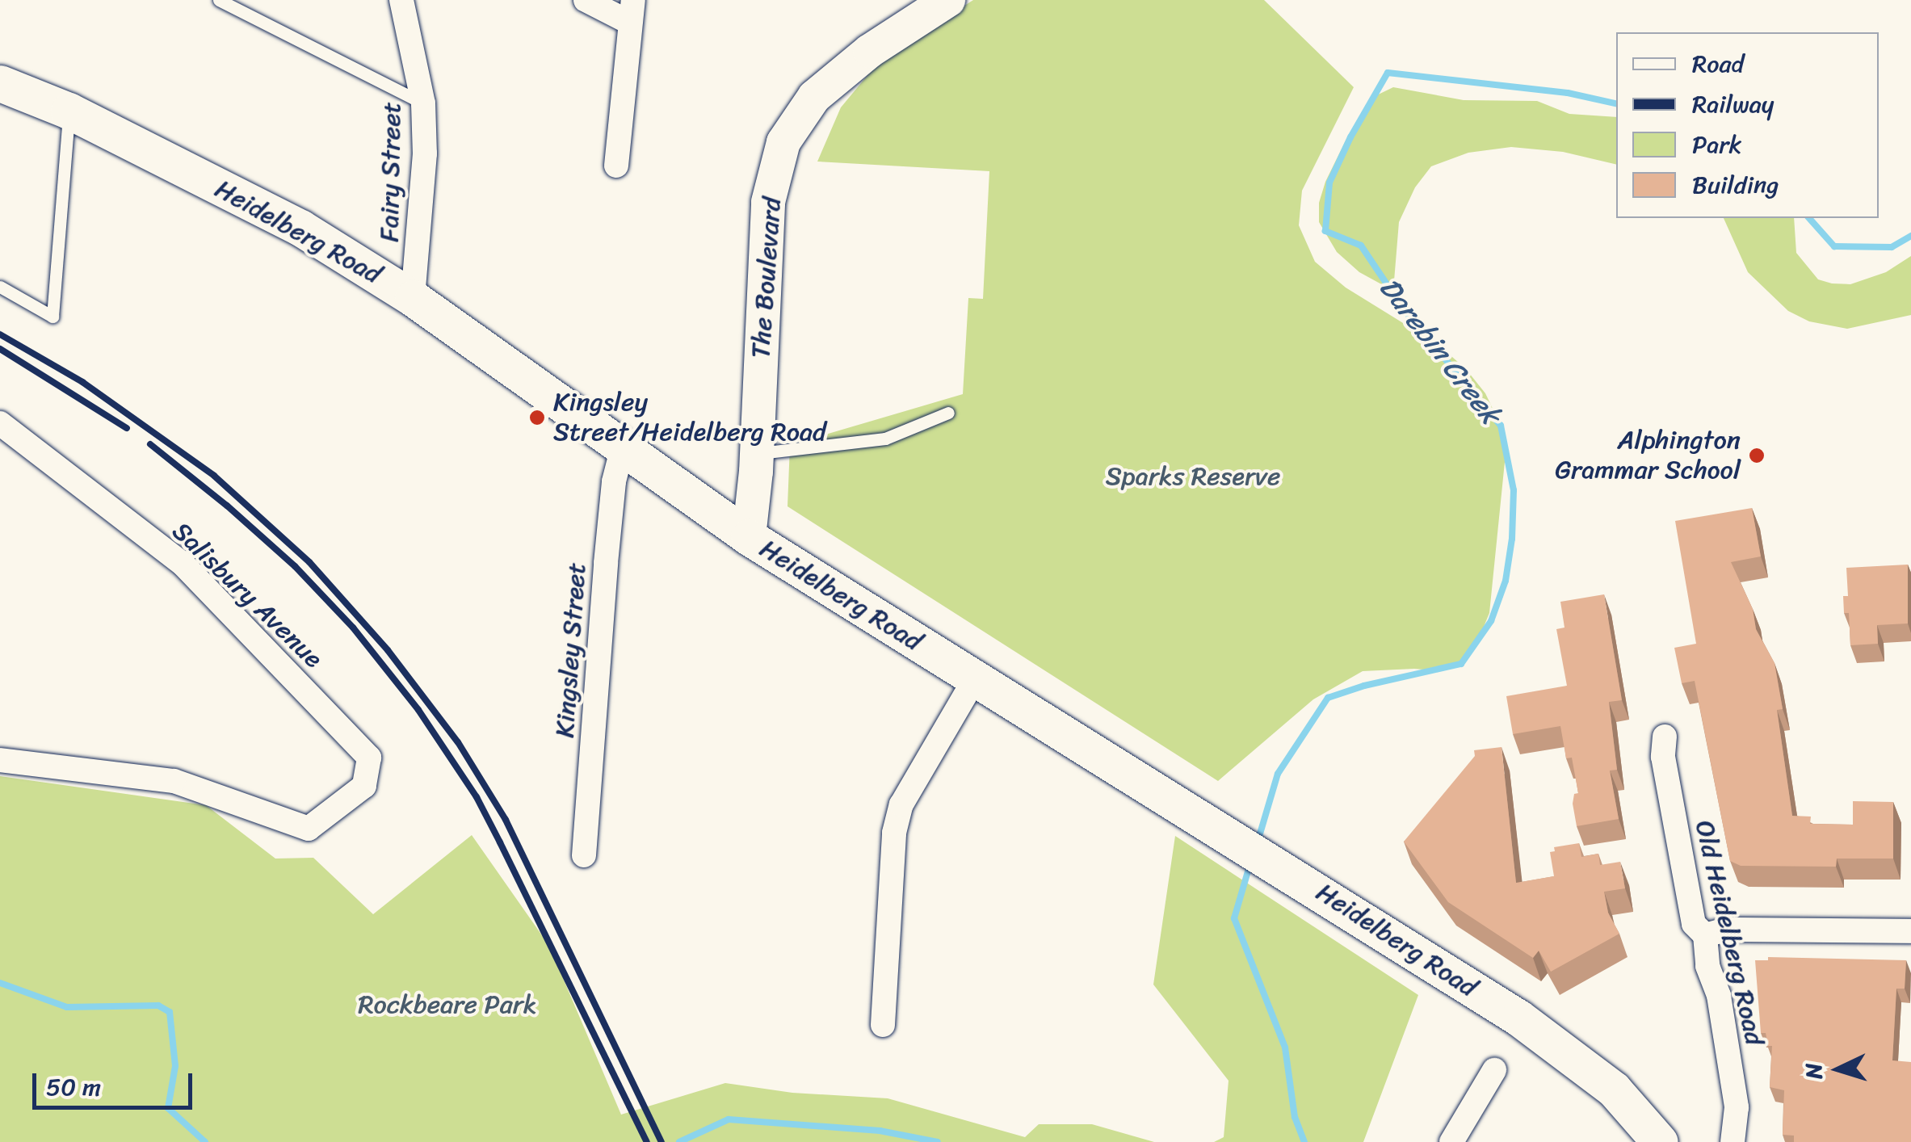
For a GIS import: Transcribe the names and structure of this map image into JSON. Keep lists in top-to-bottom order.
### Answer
{
  "streets": {
    "main road": ["Heidelberg Road"],
    "street": [
      "Fairy Street",
      "The Boulevard",
      "Salisbury Avenue",
      "Kingsley Street",
      "Old Heidelberg Road"
    ]
  },
  "crossings": [
    ["Fairy Street", "Heidelberg Road"],
    ["Heidelberg Road", "The Boulevard"],
    ["Heidelberg Road", "Kingsley Street"]
  ],
  "water": ["Darebin Creek"],
  "parks": ["Sparks Reserve", "Rockbeare Park"],
  "places": ["Kingsley Street/Heidelberg Road", "Alphington Grammar School"],
  "legend": [
    "Road",
    "Railway",
    "Park",
    "Building"
  ],
  "scale_bar": "50 m",
  "north": "left"
}
